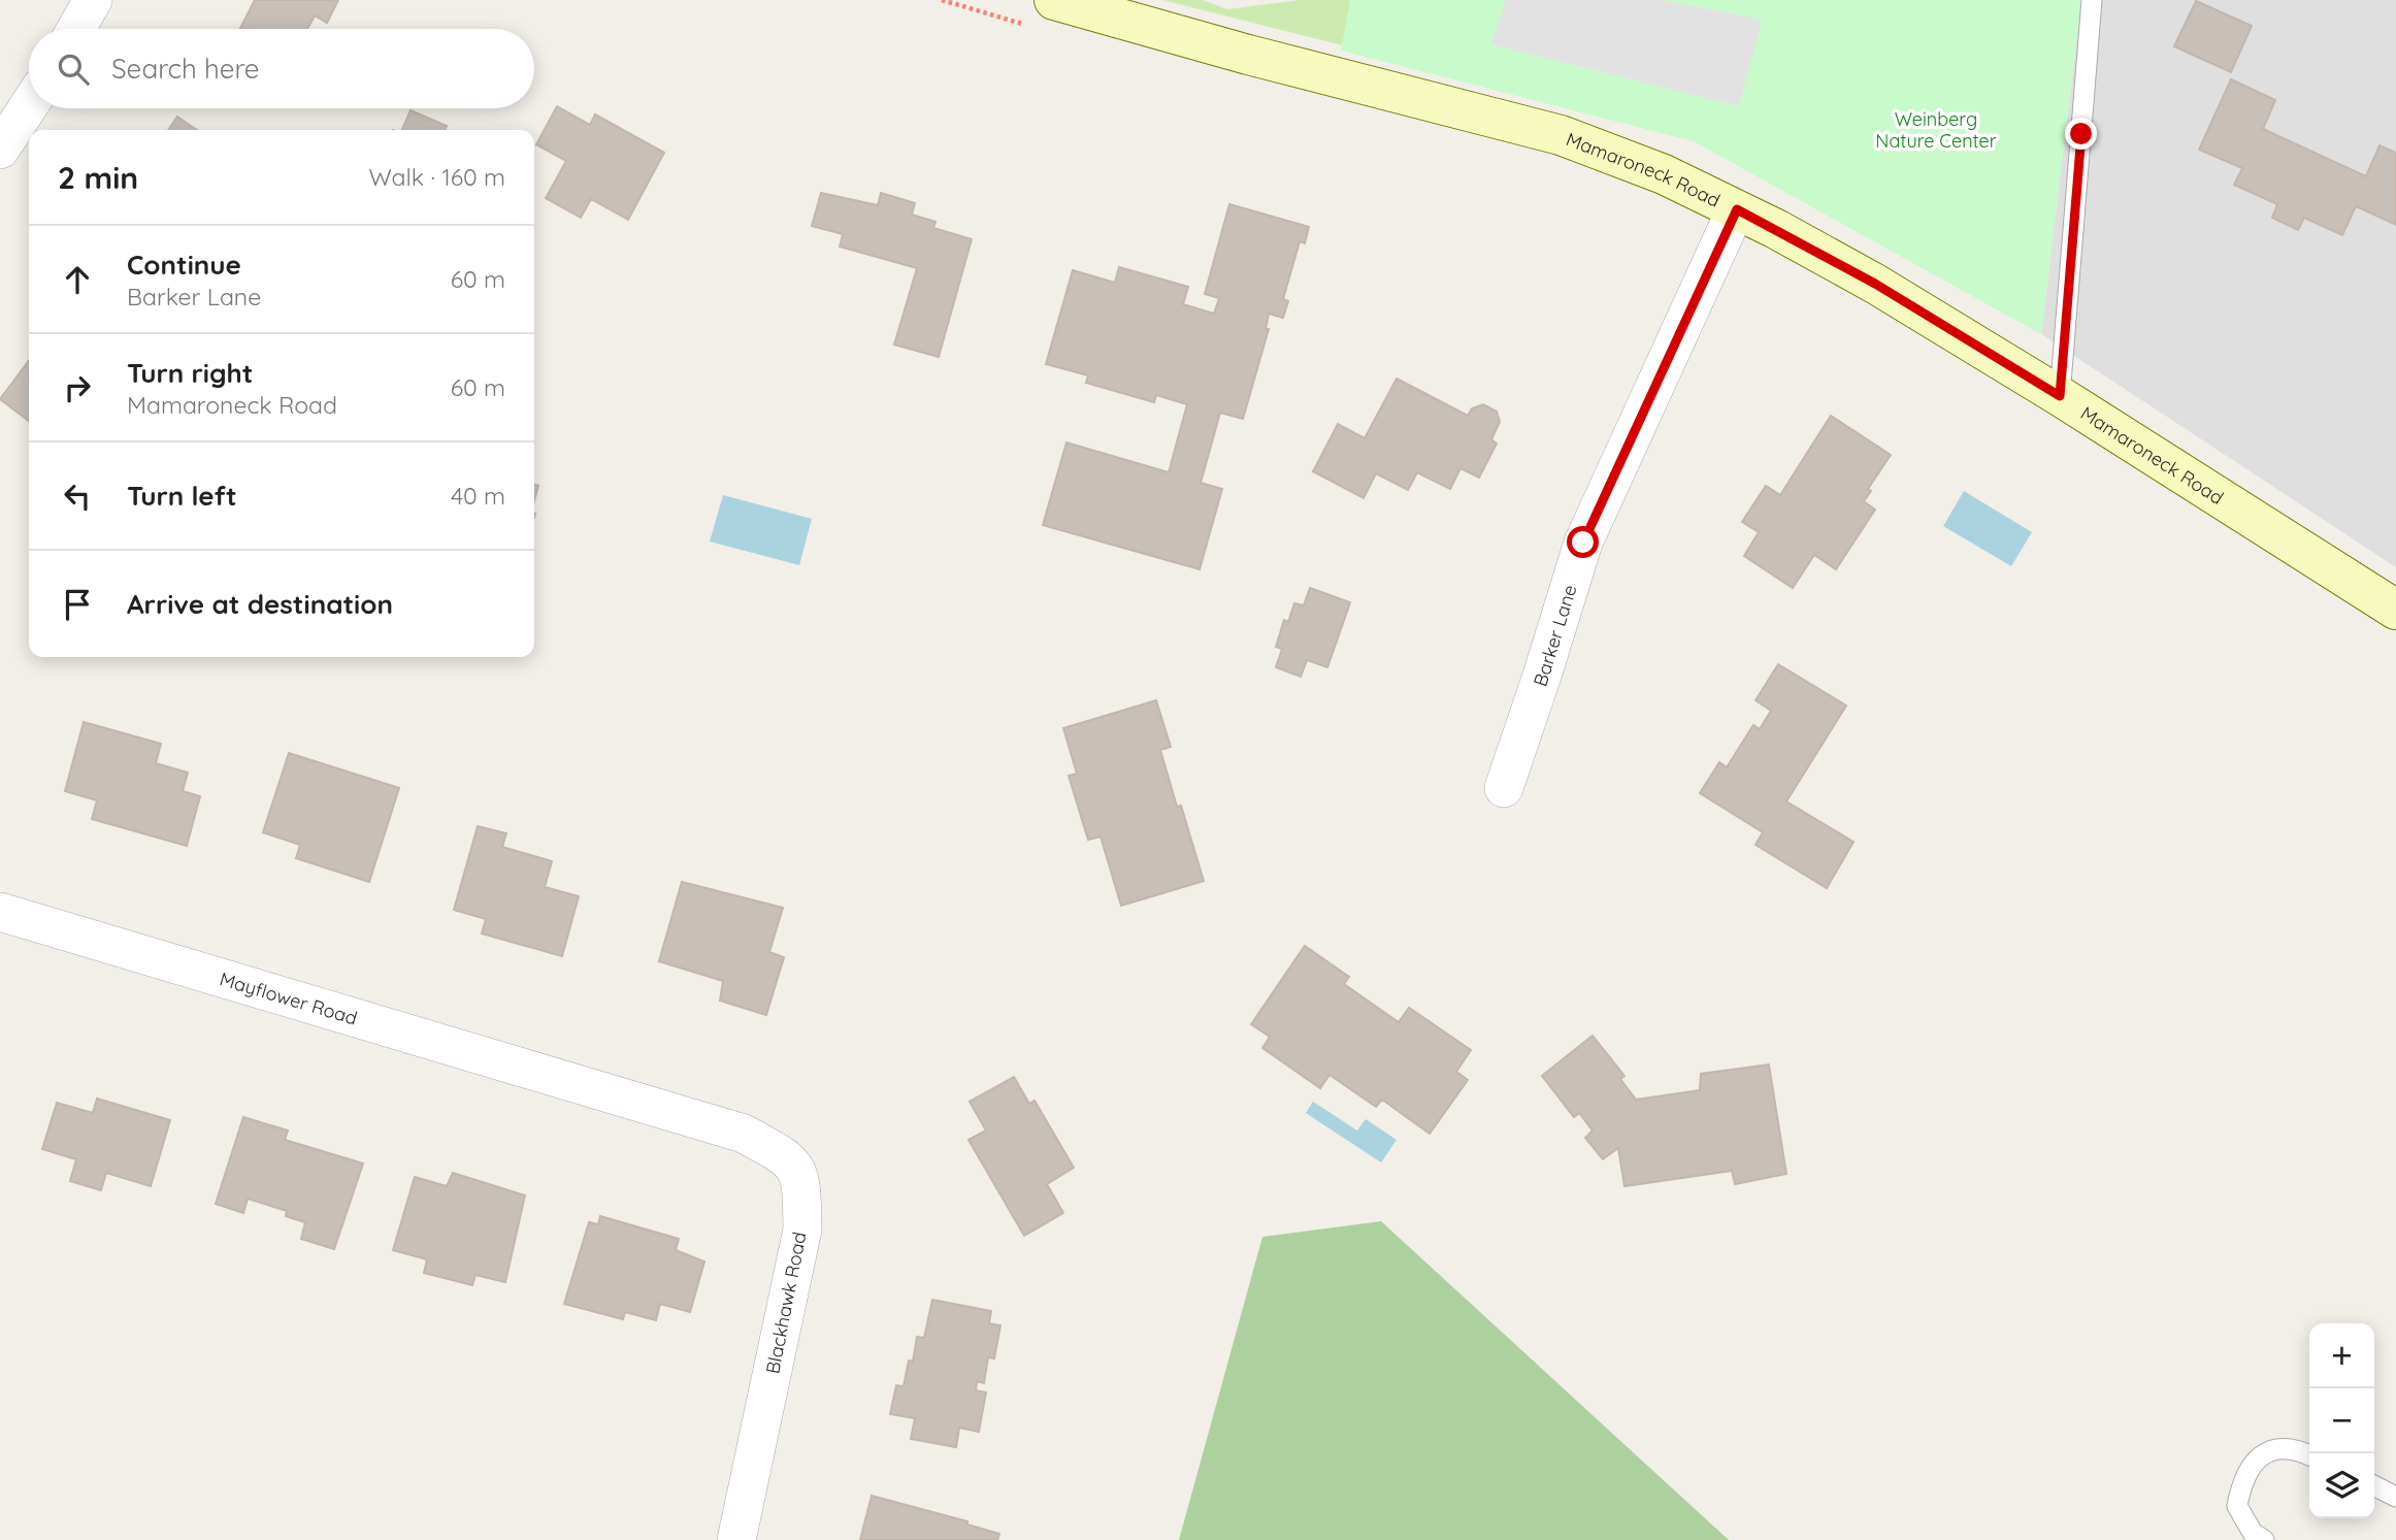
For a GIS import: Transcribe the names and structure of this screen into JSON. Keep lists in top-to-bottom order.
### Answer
{
  "streets": {
    "street": [
      "Mamaroneck Road",
      "Barker Lane",
      "Mayflower Road",
      "Blackhawk Road"
    ]
  },
  "crossings": [
    ["Mamaroneck Road", "Barker Lane"],
    ["Mayflower Road", "Blackhawk Road"]
  ],
  "parks": ["Weinberg Nature Center"],
  "page": {
    "search": "Search here",
    "heading": ["2 min", "Walk · 160 m"],
    "list": [
      ["Continue", "Barker Lane", "60 m"],
      ["Turn right", "Mamaroneck Road", "60 m"],
      ["Turn left", "40 m"],
      "Arrive at destination"
    ],
    "map_buttons": ["+", "−"]
  }
}
